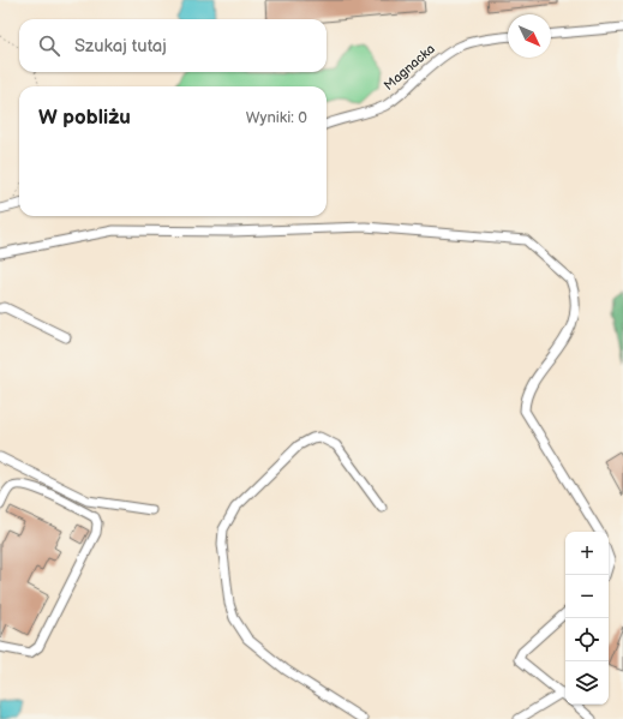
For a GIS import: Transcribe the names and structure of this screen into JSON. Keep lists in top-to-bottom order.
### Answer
{
  "streets": {
    "street": ["Magnacka"]
  },
  "north": "bottom right",
  "page": {
    "search": "Szukaj tutaj",
    "heading": ["W pobliżu", "Wyniki: 0"],
    "map_buttons": ["+", "−"]
  }
}
